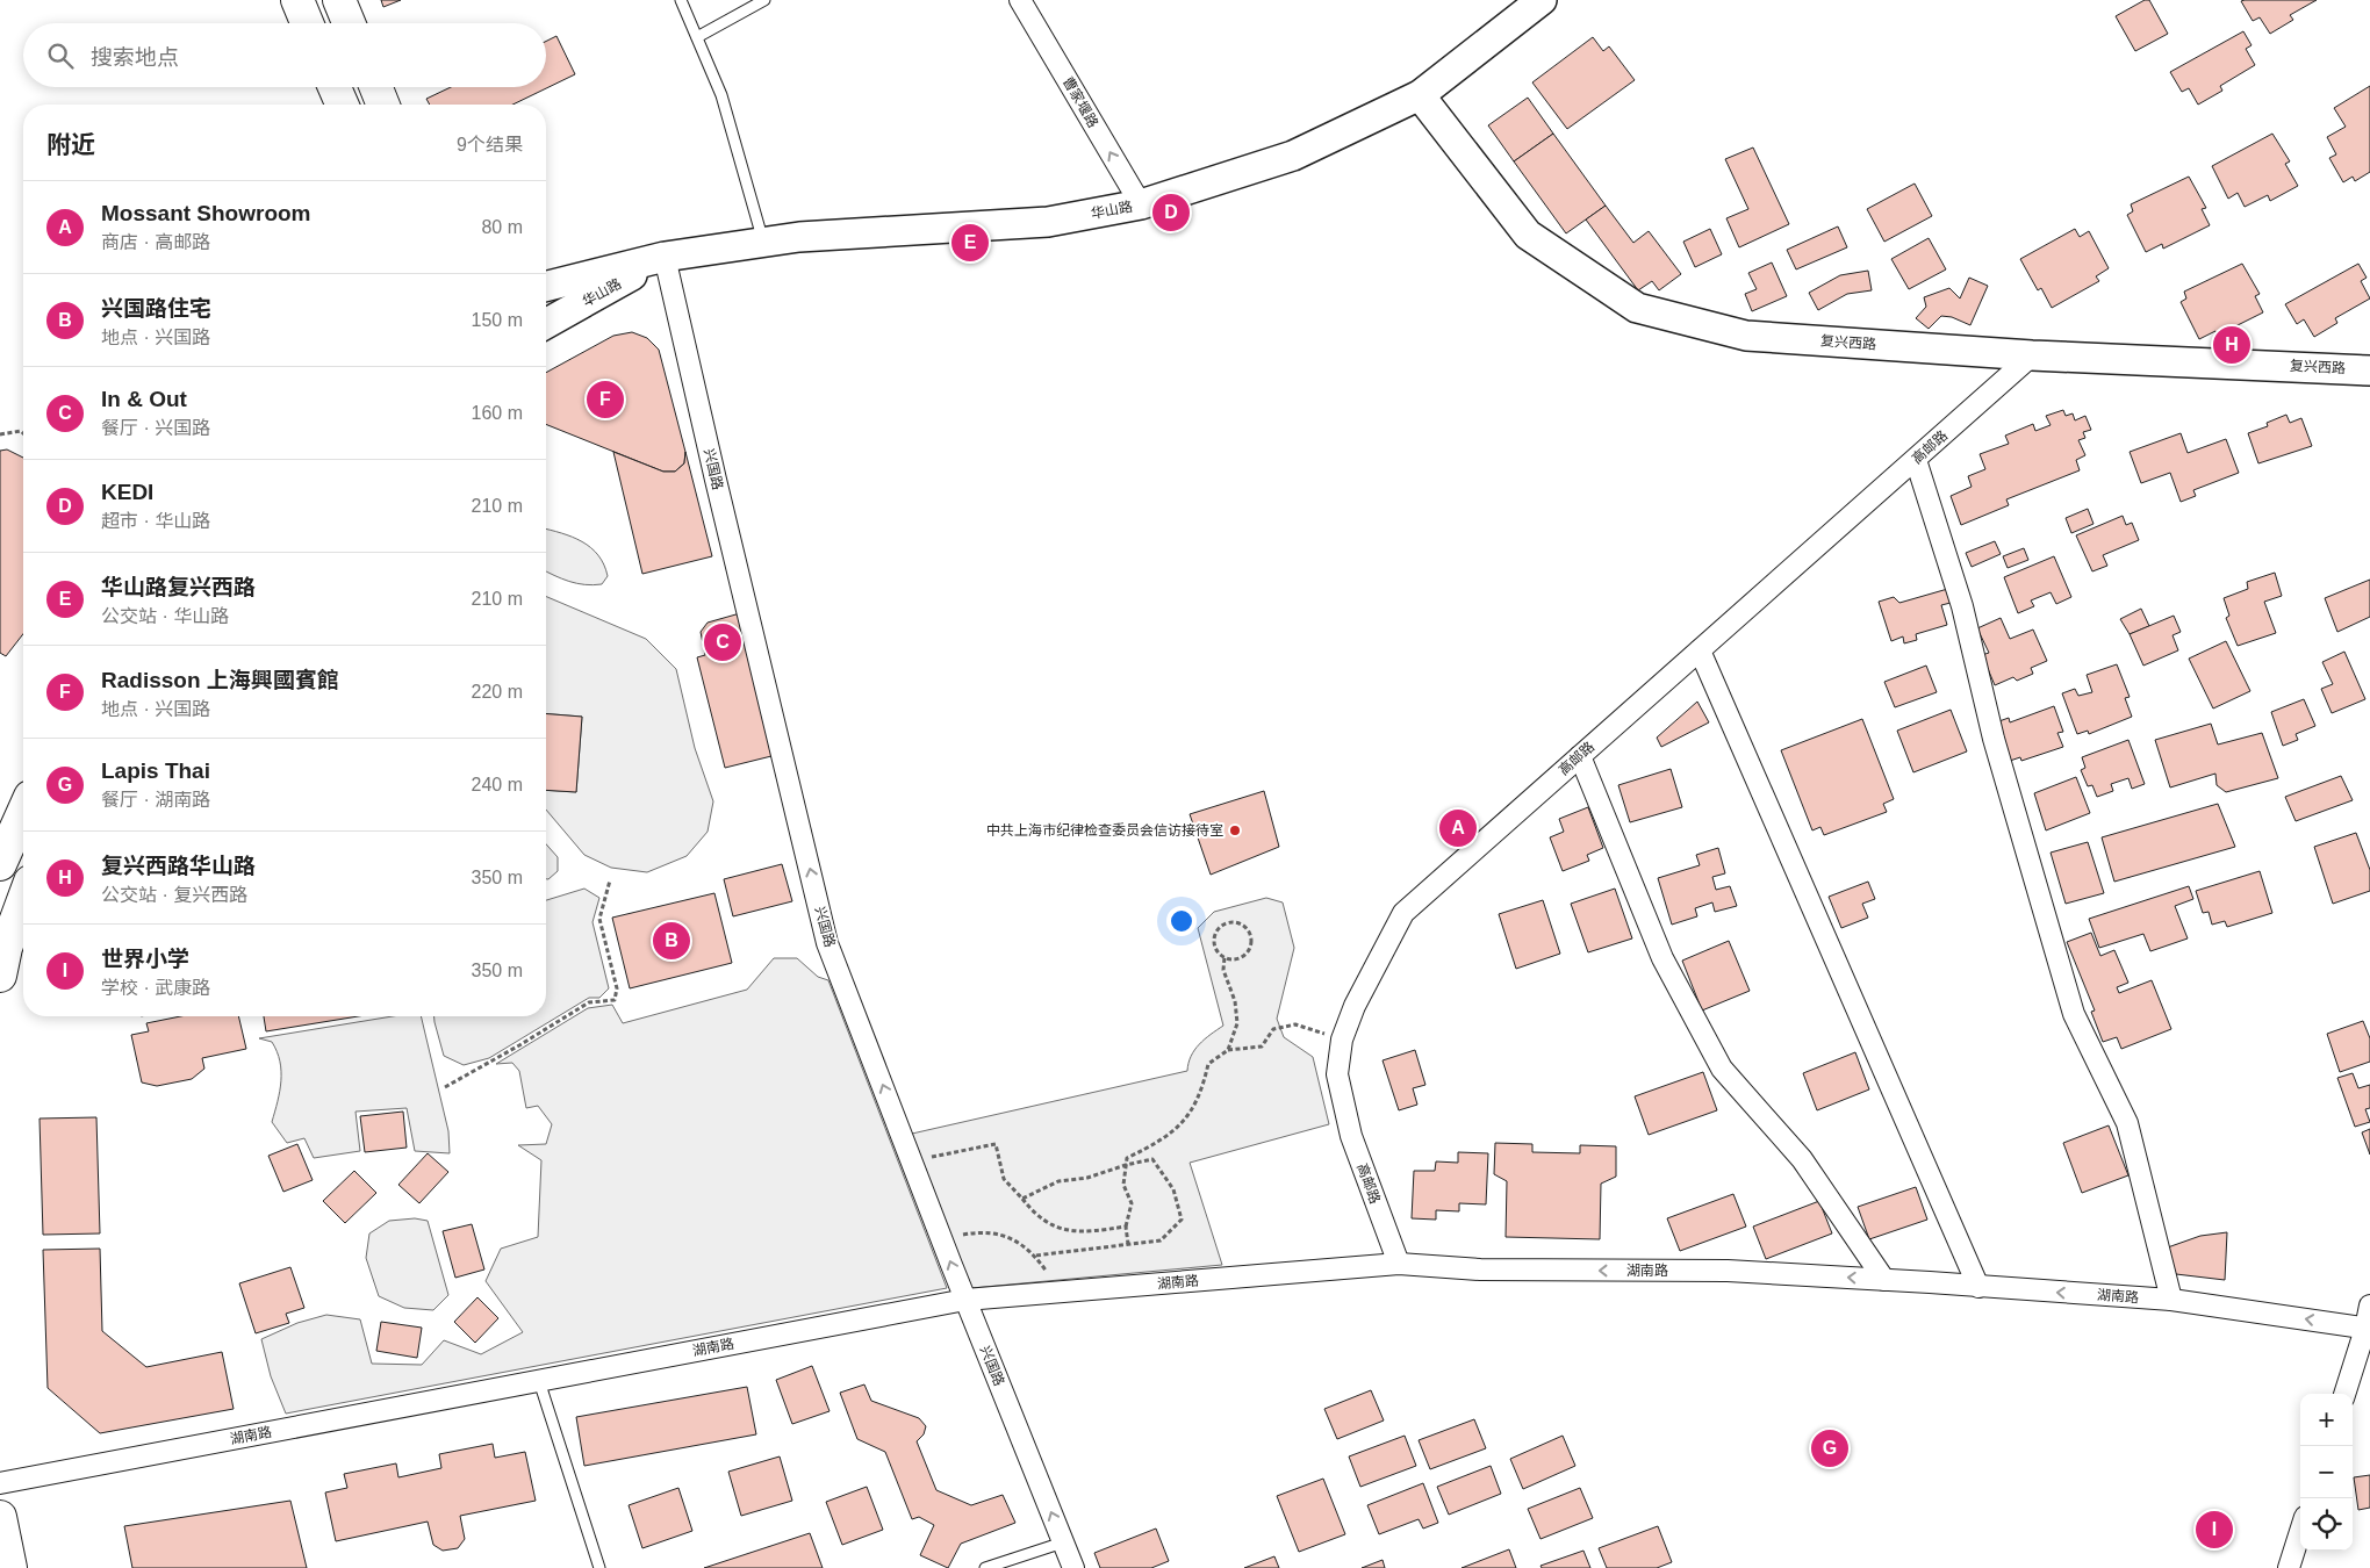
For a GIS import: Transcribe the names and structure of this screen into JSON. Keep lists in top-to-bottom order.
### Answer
{
  "streets": {
    "main road": ["华山路", "复兴西路"],
    "street": [
      "曹家堰路",
      "高邮路",
      "兴国路",
      "湖南路"
    ]
  },
  "crossings": [
    ["曹家堰路", "华山路"],
    ["华山路", "复兴西路"],
    ["华山路", "兴国路"],
    ["复兴西路", "高邮路"],
    ["高邮路", "湖南路"],
    ["兴国路", "湖南路"]
  ],
  "one_way": ["曹家堰路", "兴国路", "湖南路"],
  "places": ["中共上海市纪律检查委员会信访接待室"],
  "page": {
    "search": "搜索地点",
    "heading": ["附近", "9个结果"],
    "list": [
      {
        "mark": "A",
        "name": "Mossant Showroom",
        "note": "商店 · 高邮路",
        "value": "80 m"
      },
      {
        "mark": "B",
        "name": "兴国路住宅",
        "note": "地点 · 兴国路",
        "value": "150 m"
      },
      {
        "mark": "C",
        "name": "In & Out",
        "note": "餐厅 · 兴国路",
        "value": "160 m"
      },
      {
        "mark": "D",
        "name": "KEDI",
        "note": "超市 · 华山路",
        "value": "210 m"
      },
      {
        "mark": "E",
        "name": "华山路复兴西路",
        "note": "公交站 · 华山路",
        "value": "210 m"
      },
      {
        "mark": "F",
        "name": "Radisson 上海興國賓館",
        "note": "地点 · 兴国路",
        "value": "220 m"
      },
      {
        "mark": "G",
        "name": "Lapis Thai",
        "note": "餐厅 · 湖南路",
        "value": "240 m"
      },
      {
        "mark": "H",
        "name": "复兴西路华山路",
        "note": "公交站 · 复兴西路",
        "value": "350 m"
      },
      {
        "mark": "I",
        "name": "世界小学",
        "note": "学校 · 武康路",
        "value": "350 m"
      }
    ],
    "pins": [
      "D",
      "E",
      "H",
      "F",
      "C",
      "A",
      "B",
      "G",
      "I"
    ],
    "map_buttons": ["+", "−"]
  }
}
